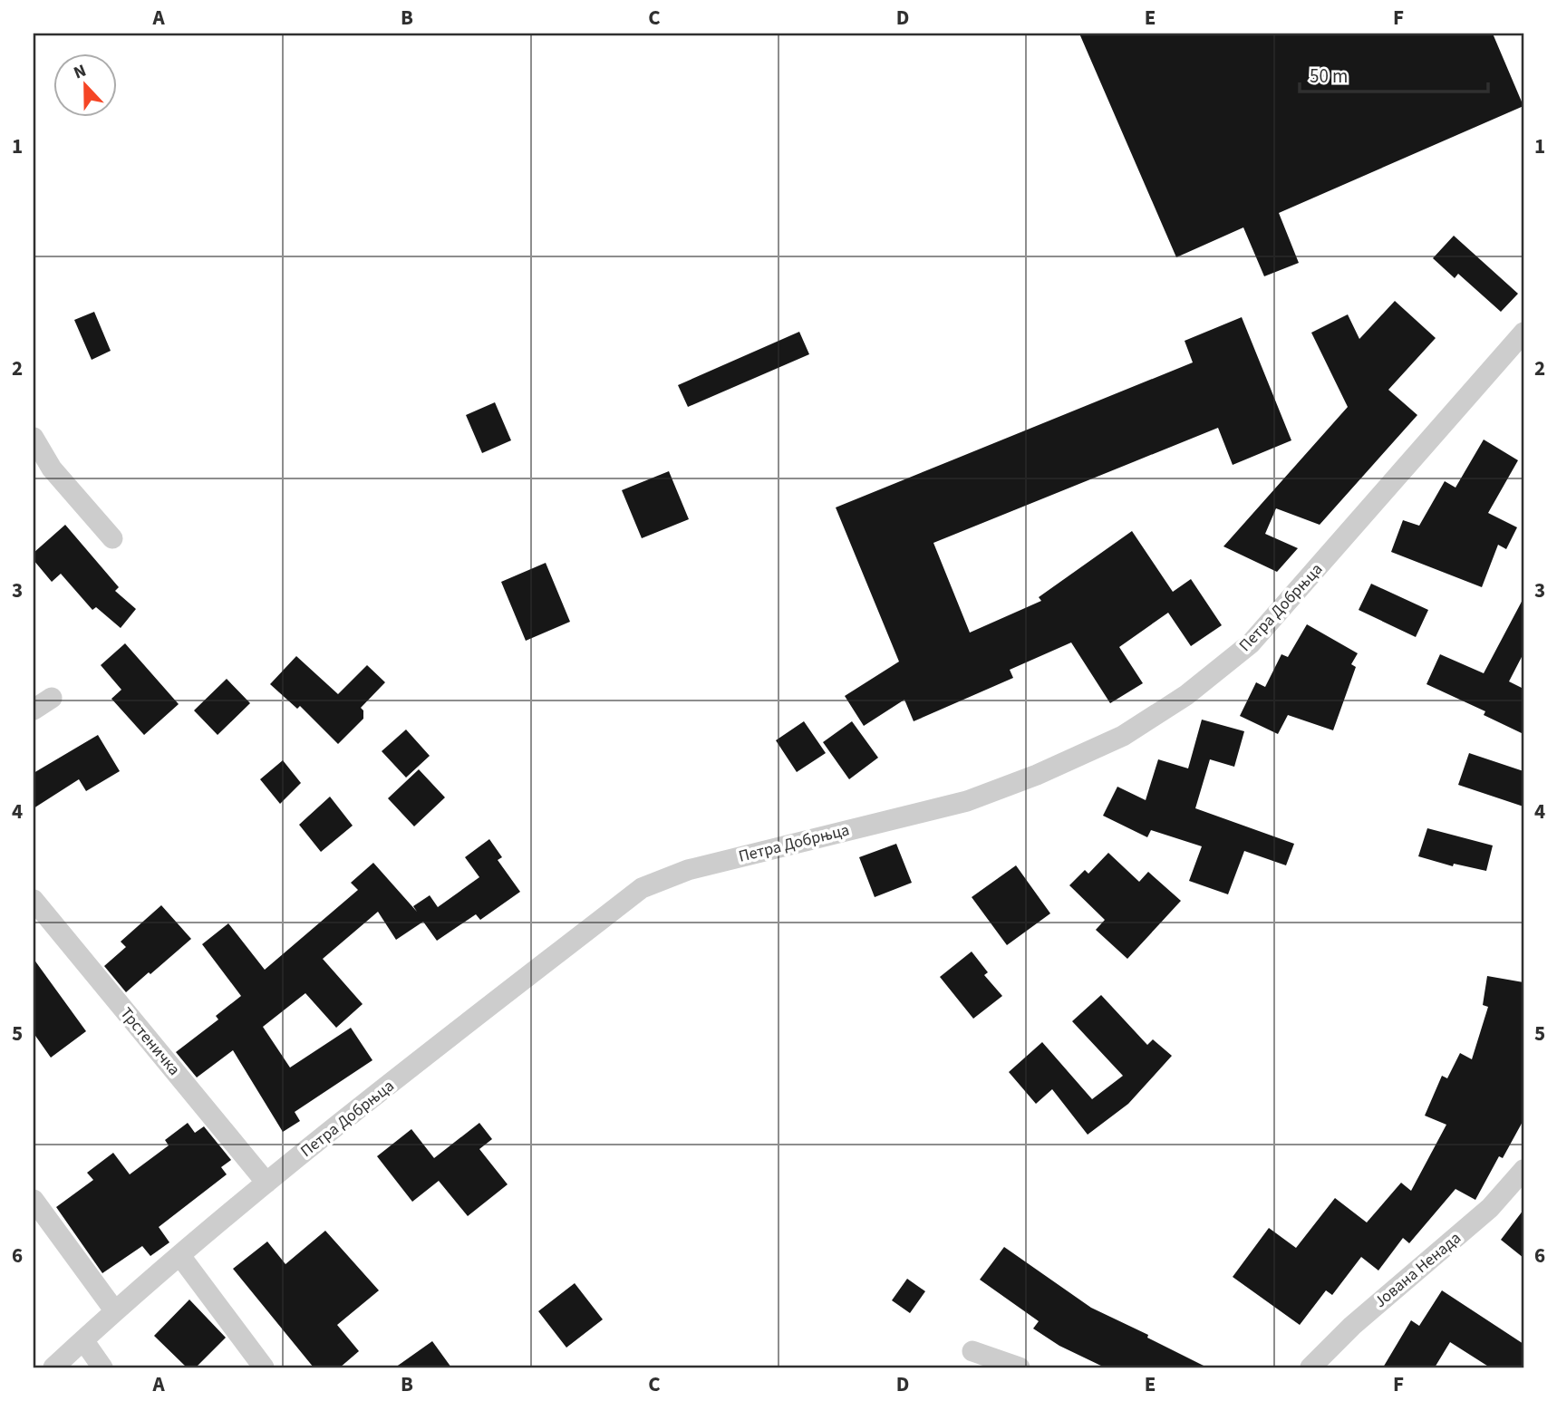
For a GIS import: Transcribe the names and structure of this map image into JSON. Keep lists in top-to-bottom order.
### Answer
{
  "streets": {
    "street": ["Петра Добрњца", "Трстеничка", "Јована Ненада"]
  },
  "crossings": [
    ["Петра Добрњца", "Трстеничка"]
  ],
  "scale_bar": "50 m",
  "north": "top",
  "grid": {
    "columns": [
      "A",
      "B",
      "C",
      "D",
      "E",
      "F"
    ],
    "rows": [
      "1",
      "2",
      "3",
      "4",
      "5",
      "6"
    ]
  }
}
